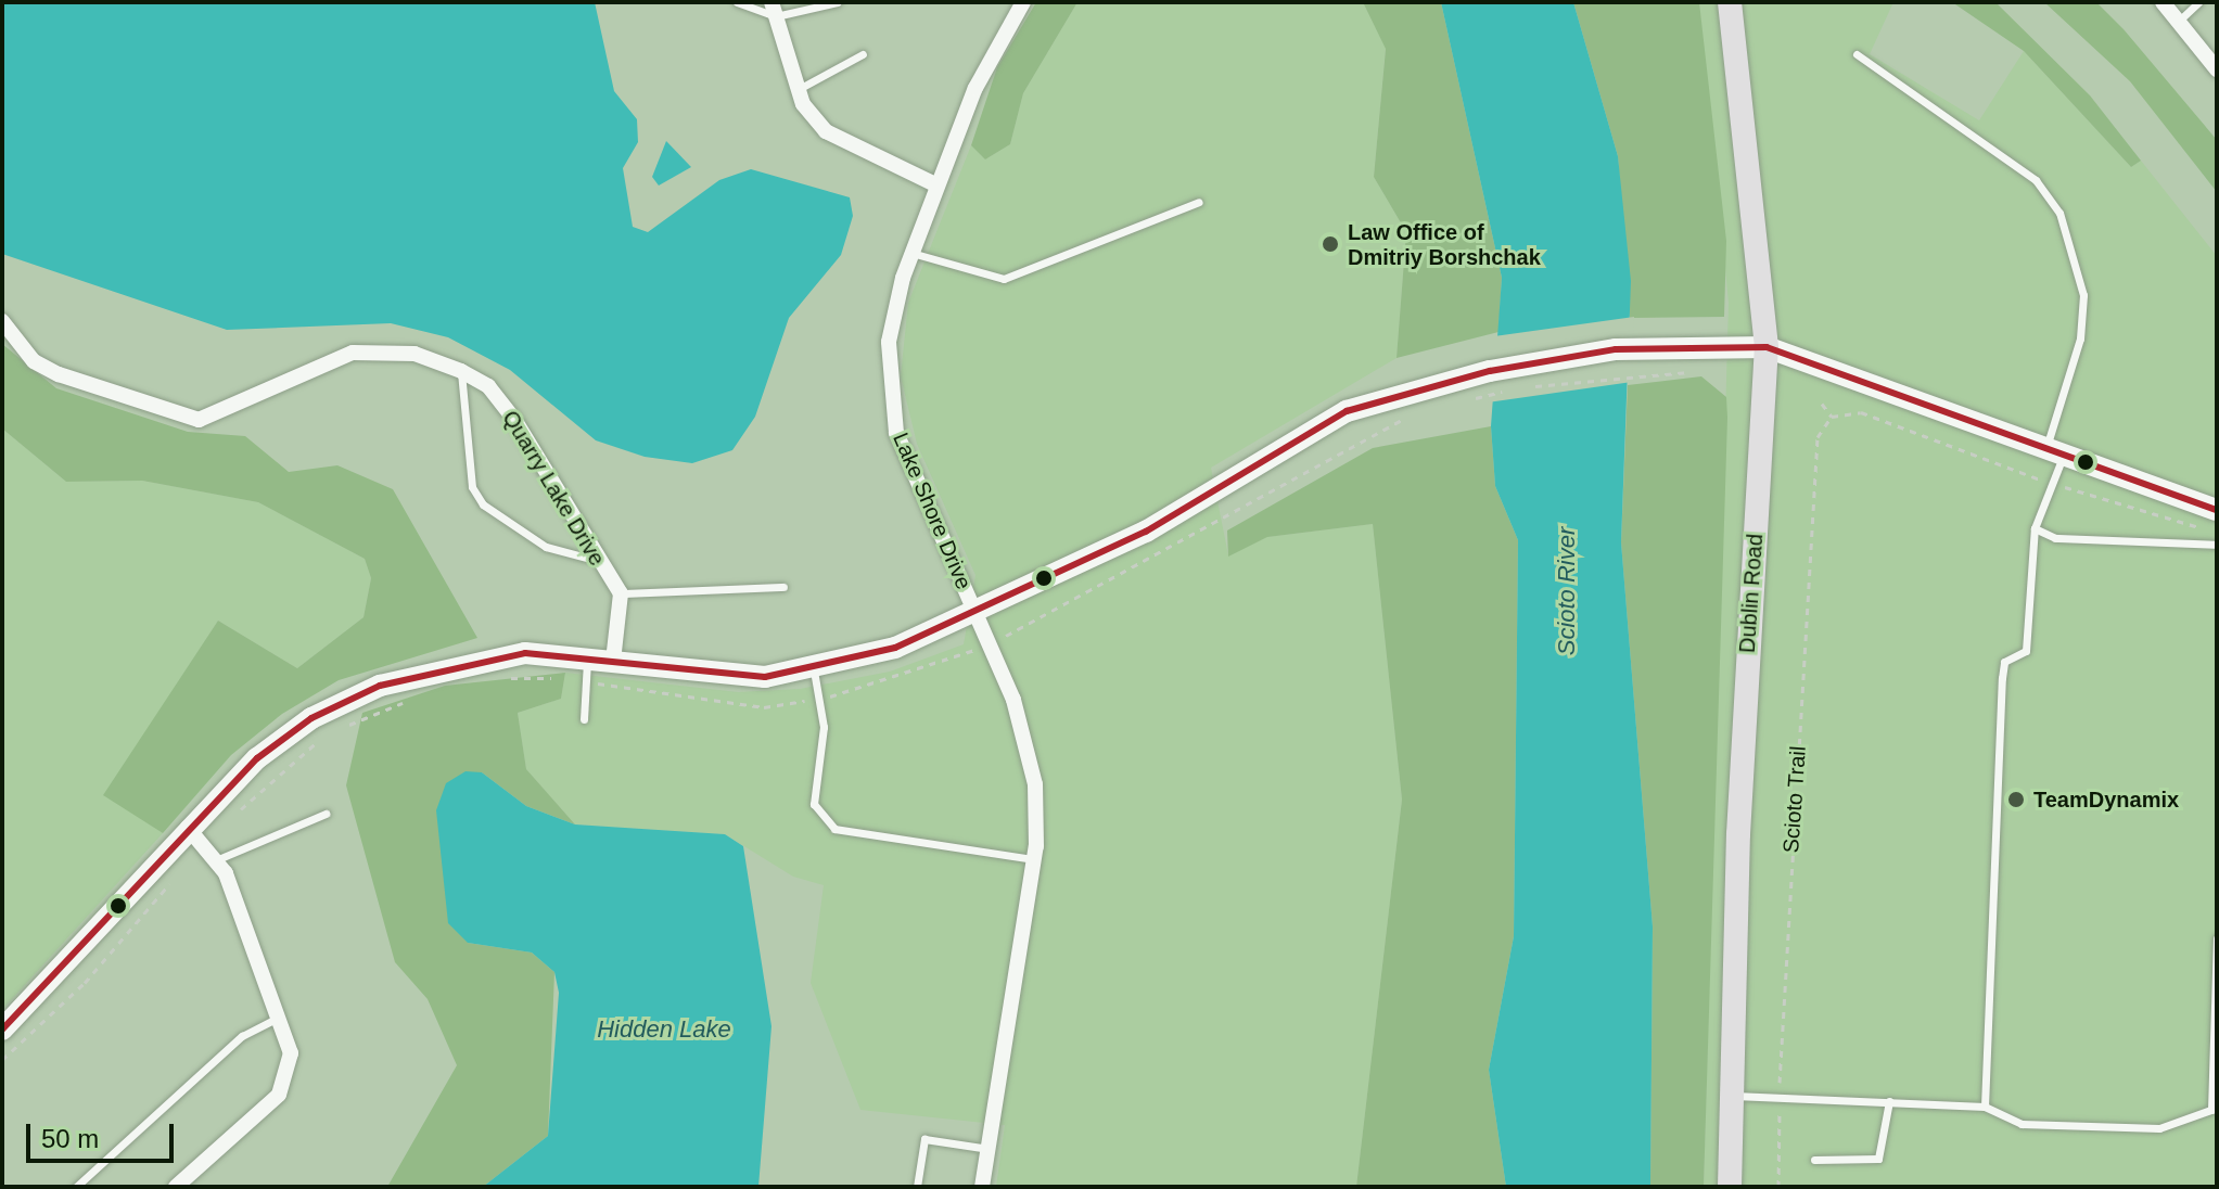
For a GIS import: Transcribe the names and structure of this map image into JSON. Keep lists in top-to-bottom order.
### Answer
{
  "streets": {
    "main road": ["Dublin Road"],
    "street": ["Quarry Lake Drive", "Lake Shore Drive"],
    "path": ["Scioto Trail"]
  },
  "water": ["Scioto River", "Hidden Lake"],
  "places": ["Law Office of Dmitriy Borshchak", "TeamDynamix"],
  "scale_bar": "50 m"
}
